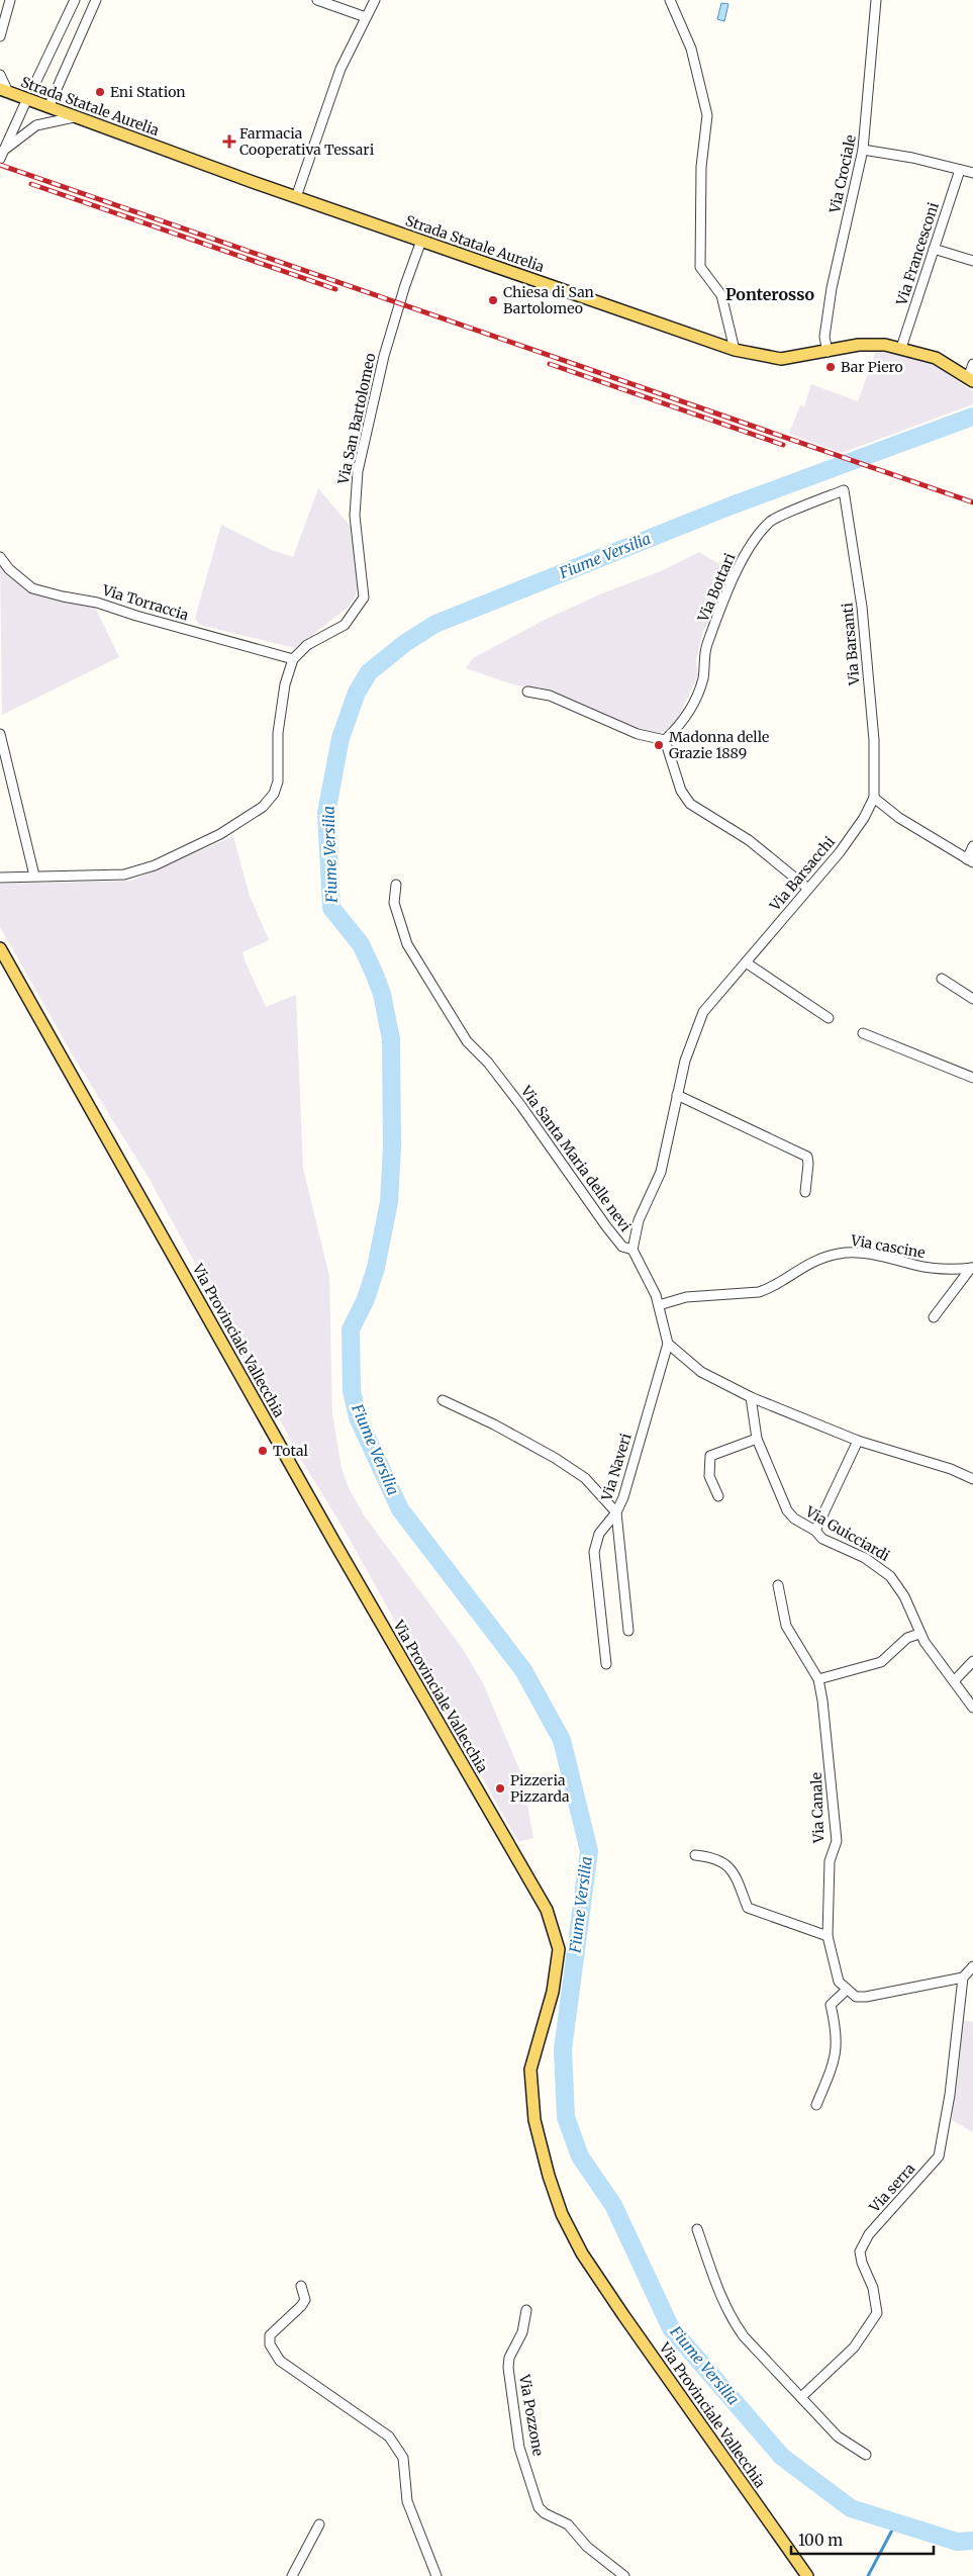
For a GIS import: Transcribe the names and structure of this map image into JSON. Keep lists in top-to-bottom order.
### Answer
{
  "streets": {
    "main road": ["Strada Statale Aurelia", "Via Provinciale Vallecchia"],
    "street": [
      "Via Crociale",
      "Via Francesconi",
      "Via San Bartolomeo",
      "Via Bottari",
      "Via Torraccia",
      "Via Barsanti",
      "Via Barsacchi",
      "Via Santa Maria delle nevi",
      "Via cascine",
      "Via Naveri",
      "Via Guicciardi",
      "Via Canale",
      "Via serra",
      "Via Pozzone"
    ]
  },
  "crossings": [
    ["Strada Statale Aurelia", "Via Crociale"],
    ["Strada Statale Aurelia", "Via Francesconi"],
    ["Strada Statale Aurelia", "Via San Bartolomeo"],
    ["Via San Bartolomeo", "Via Torraccia"],
    ["Via Bottari", "Via Barsanti"],
    ["Via Barsanti", "Via Barsacchi"],
    ["Via Barsacchi", "Via Santa Maria delle nevi"],
    ["Via Santa Maria delle nevi", "Via cascine"],
    ["Via Santa Maria delle nevi", "Via Naveri"]
  ],
  "districts": ["Ponterosso"],
  "water": ["Fiume Versilia"],
  "places": {
    "other": [
      "Eni Station",
      "Chiesa di San Bartolomeo",
      "Bar Piero",
      "Madonna delle Grazie 1889",
      "Total",
      "Pizzeria Pizzarda"
    ],
    "health": ["Farmacia Cooperativa Tessari"]
  },
  "scale_bar": "100 m"
}
